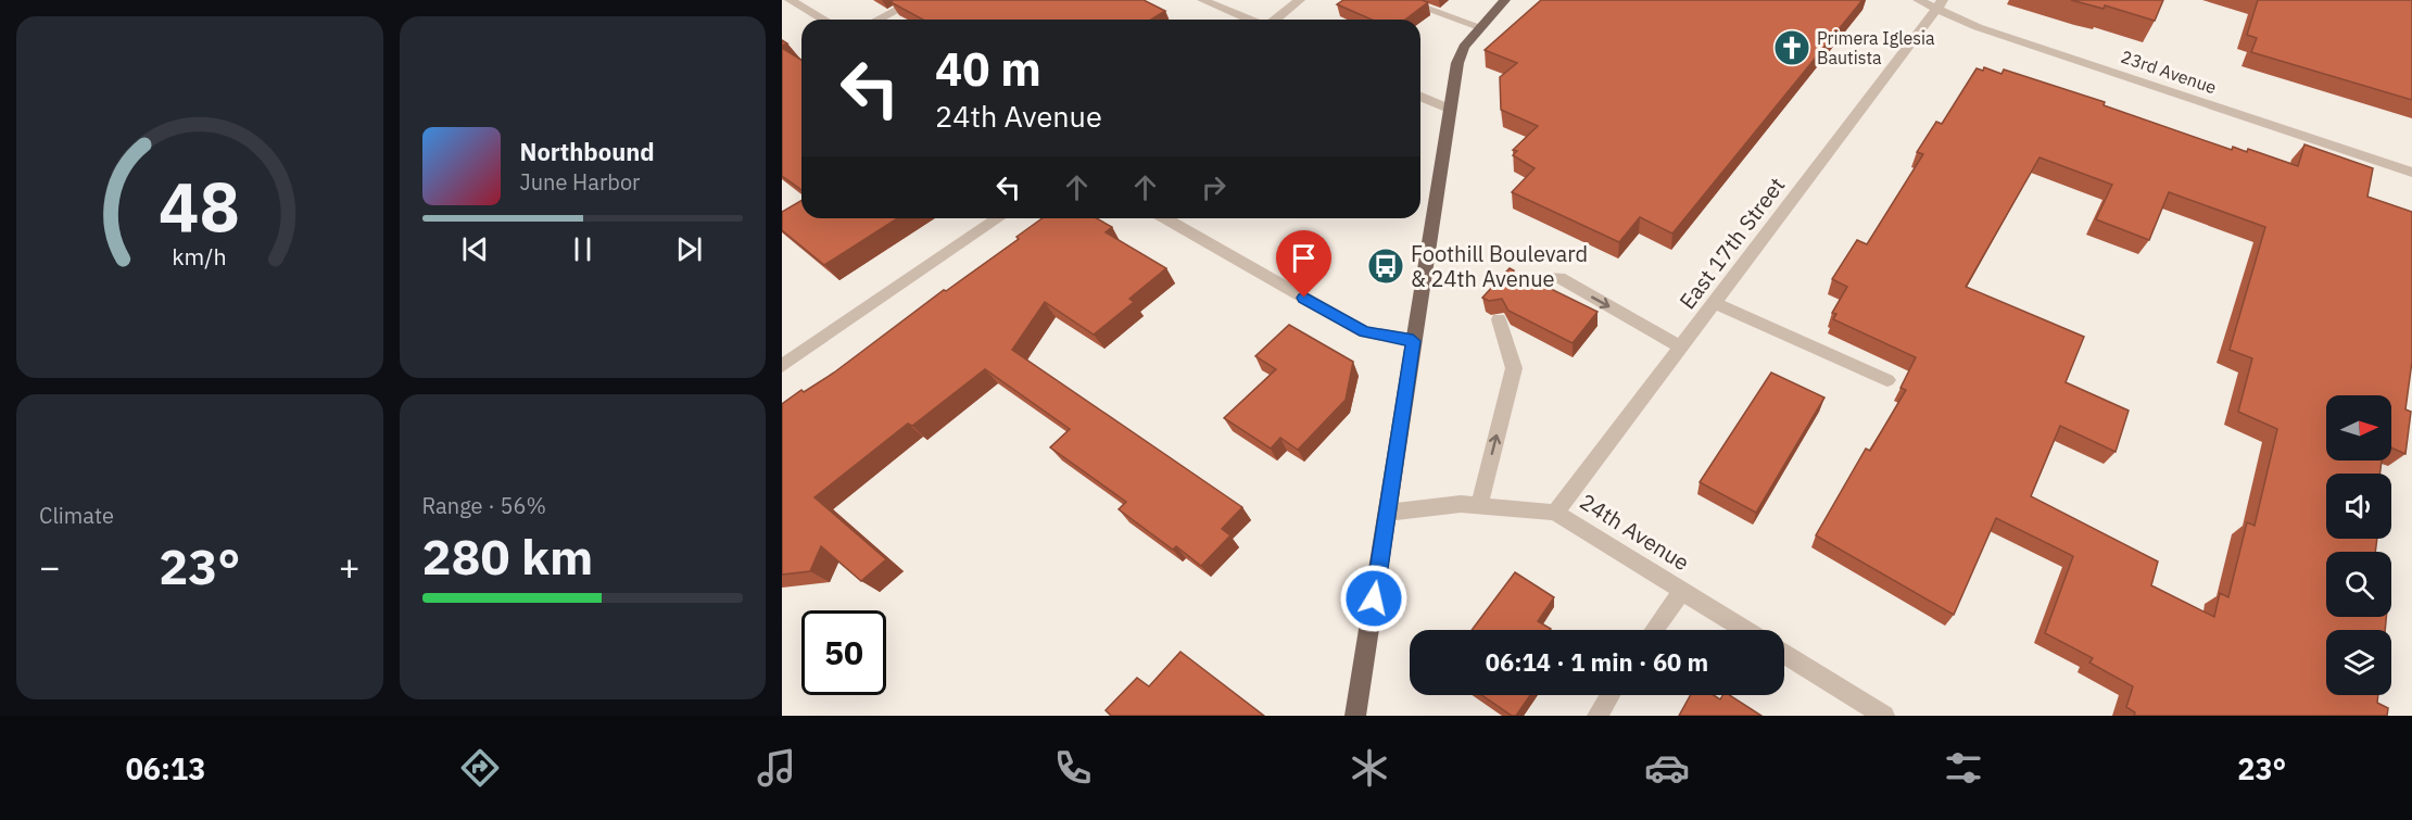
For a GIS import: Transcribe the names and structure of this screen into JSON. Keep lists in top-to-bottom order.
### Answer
{
  "streets": {
    "street": ["23rd Avenue", "East 17th Street", "24th Avenue"]
  },
  "crossings": [
    ["23rd Avenue", "East 17th Street"],
    ["East 17th Street", "24th Avenue"]
  ],
  "places": {
    "church": ["Primera Iglesia Bautista"],
    "bus stop": ["Foothill Boulevard & 24th Avenue"]
  },
  "north": "right",
  "page": {
    "turn": ["40 m", "24th Avenue"],
    "song": ["Northbound", "June Harbor"],
    "tile": [
      "Climate",
      ["Range · 56%", "280 km"]
    ],
    "heat": ["−", "23°", "+"],
    "limit": "50",
    "trip": "06:14 · 1 min · 60 m",
    "tabs": ["06:13", "23°"],
    "gauge": ["48", "km/h"]
  }
}
